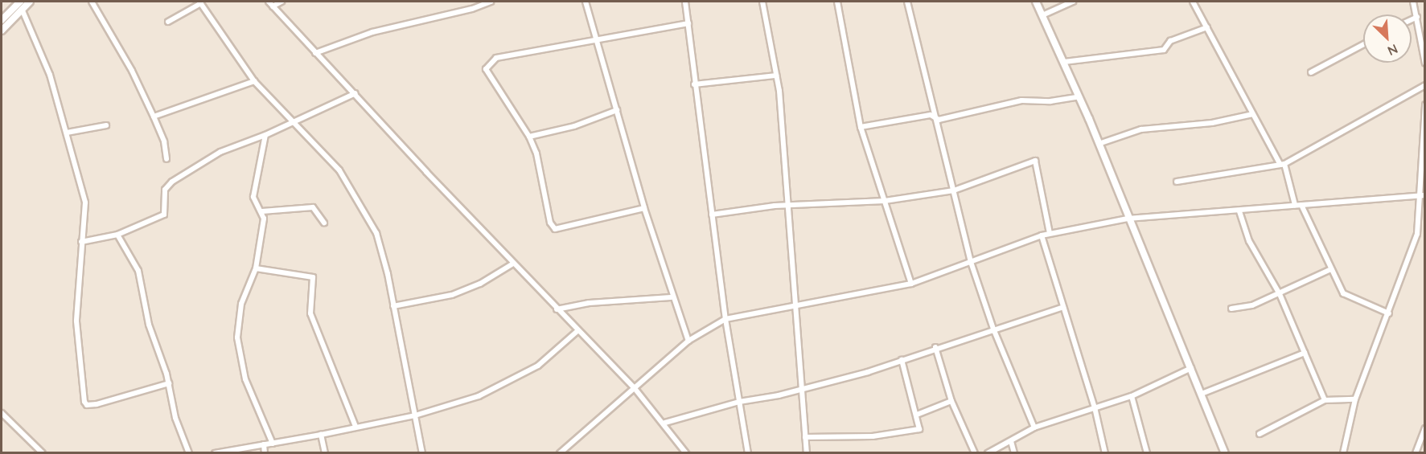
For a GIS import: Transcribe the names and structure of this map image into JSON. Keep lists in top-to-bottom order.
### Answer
{
  "north": "bottom right"
}
